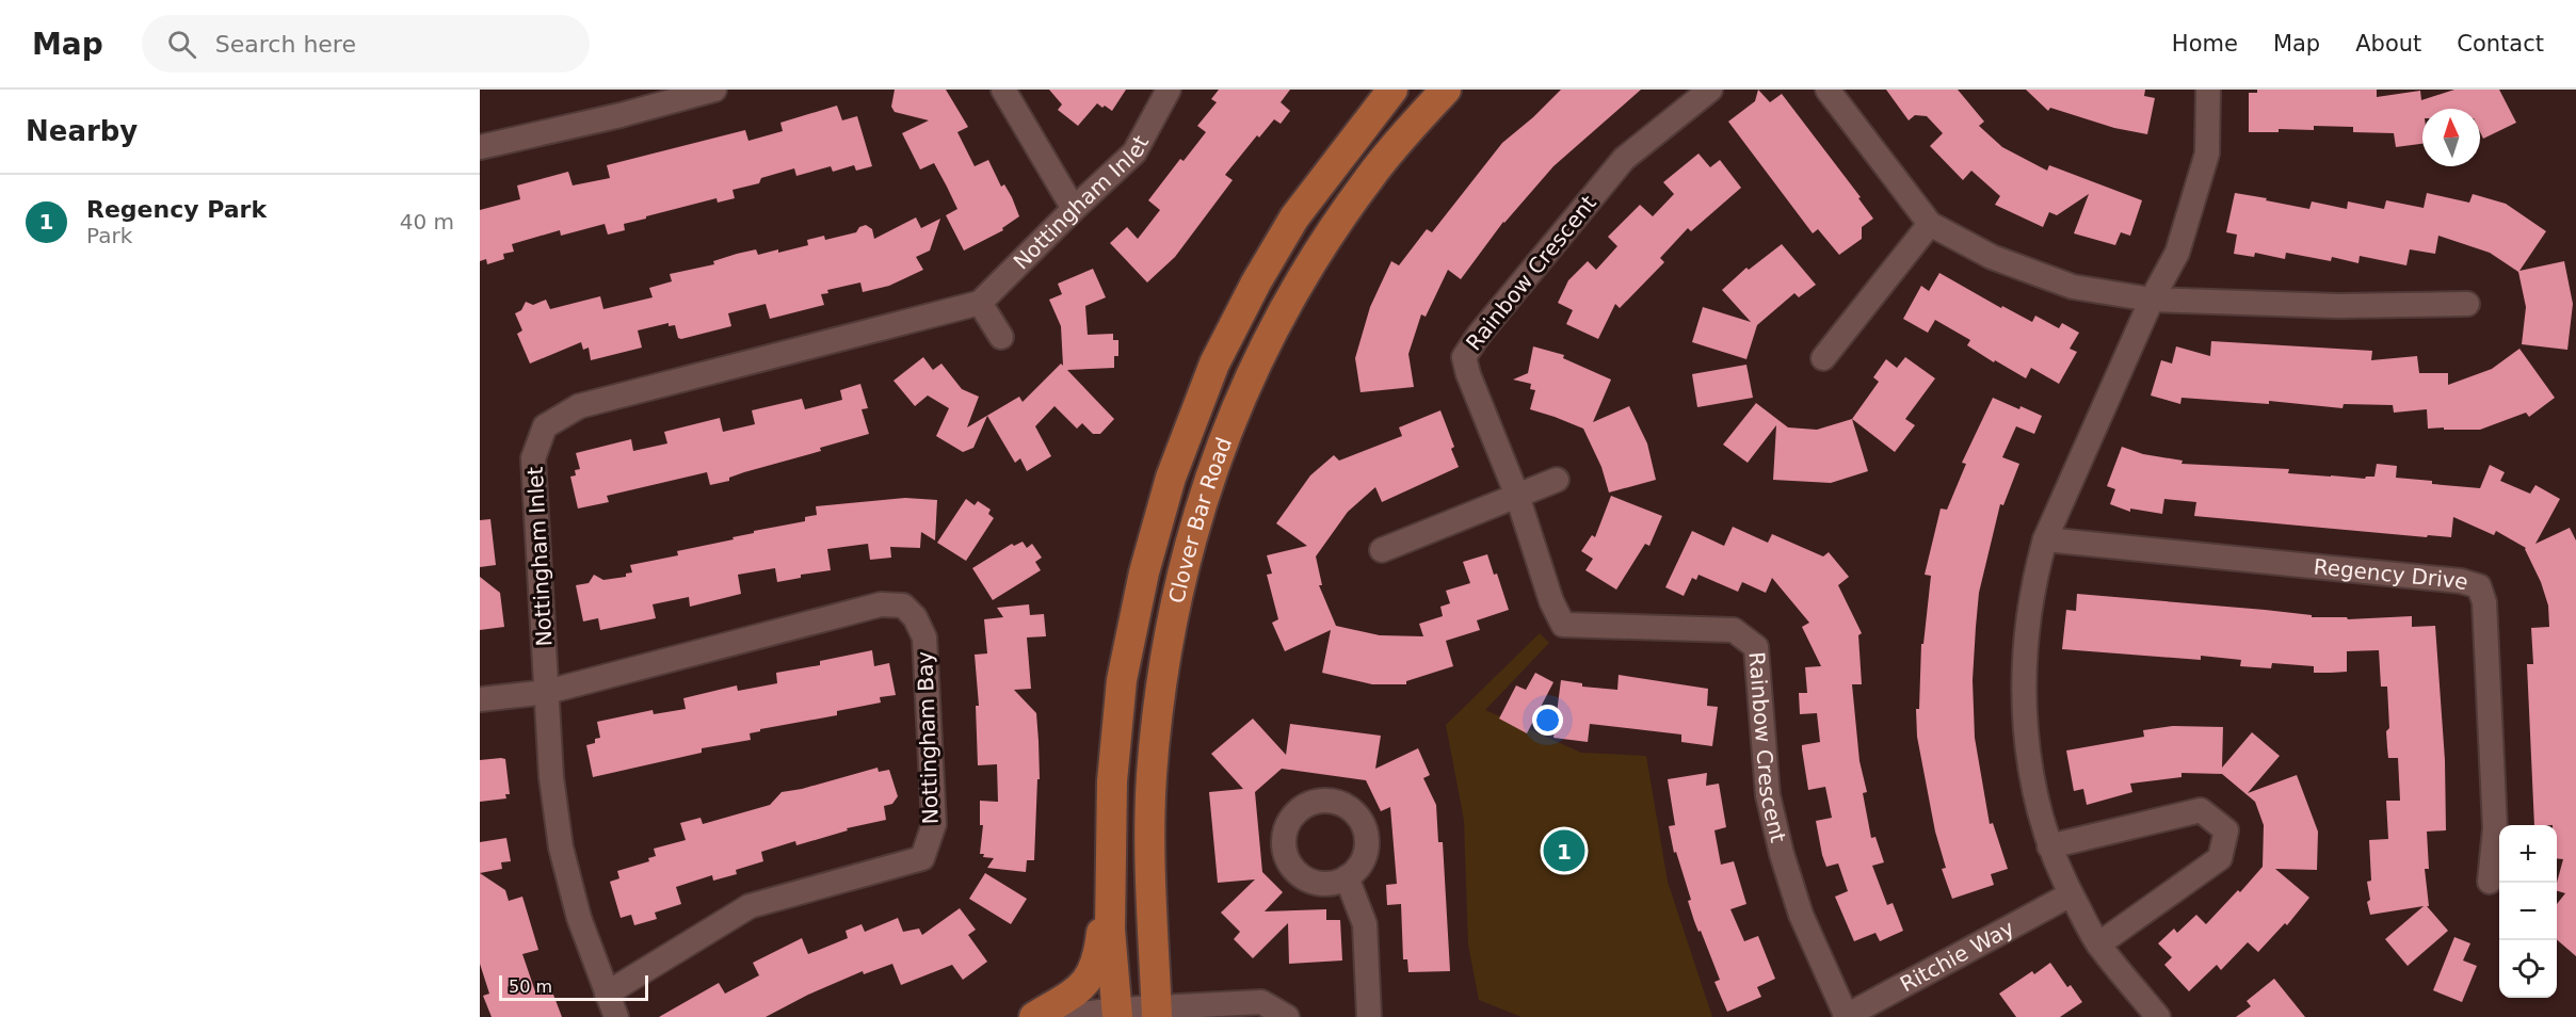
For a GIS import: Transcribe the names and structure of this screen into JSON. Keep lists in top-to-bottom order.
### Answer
{
  "streets": {
    "main road": ["Clover Bar Road"],
    "street": [
      "Nottingham Inlet",
      "Rainbow Crescent",
      "Regency Drive",
      "Nottingham Bay",
      "Ritchie Way"
    ]
  },
  "crossings": [
    ["Nottingham Inlet", "Nottingham Bay"],
    ["Rainbow Crescent", "Ritchie Way"]
  ],
  "scale_bar": "50 m",
  "north": "top",
  "page": {
    "header": "Map",
    "search": "Search here",
    "nav": [
      "Home",
      "Map",
      "About",
      "Contact"
    ],
    "heading": "Nearby",
    "list": [
      {
        "mark": "1",
        "name": "Regency Park",
        "note": "Park",
        "value": "40 m"
      }
    ],
    "map_buttons": ["+", "−"],
    "pins": "1",
    "scale": "50 m"
  }
}
